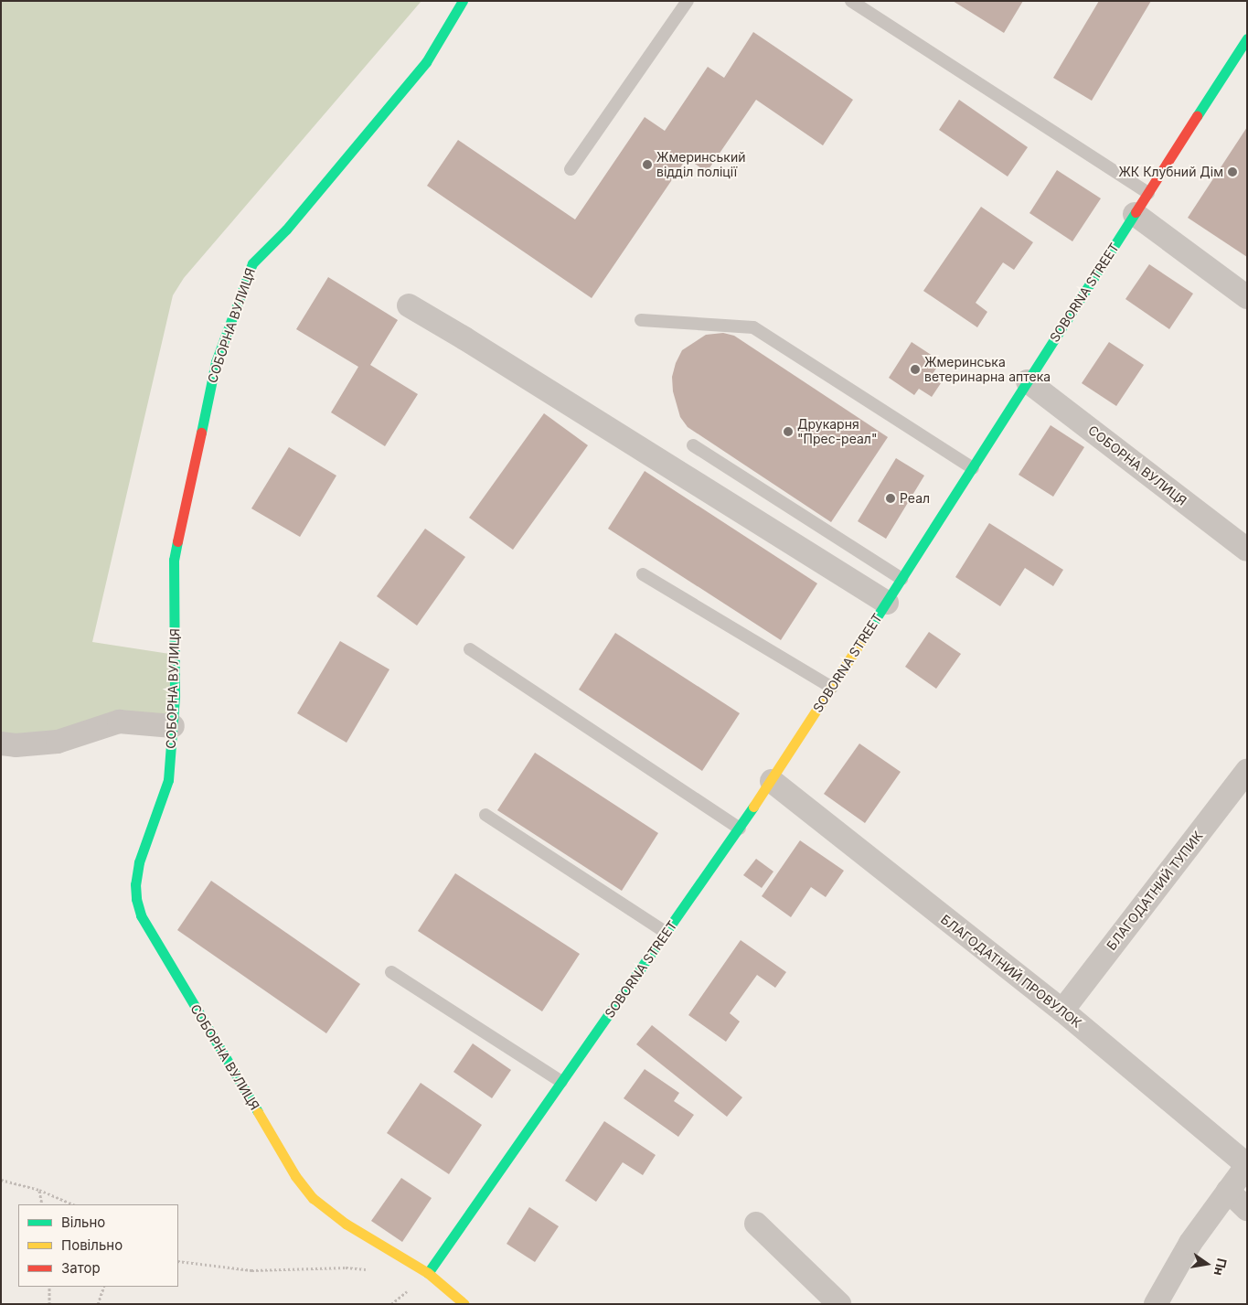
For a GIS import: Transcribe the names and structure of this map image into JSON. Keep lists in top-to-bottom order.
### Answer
{
  "streets": {
    "street": [
      "SOBORNA STREET",
      "СОБОРНА ВУЛИЦЯ",
      "БЛАГОДАТНИЙ ТУПИК",
      "БЛАГОДАТНИЙ ПРОВУЛОК"
    ]
  },
  "crossings": [
    ["SOBORNA STREET", "СОБОРНА ВУЛИЦЯ"],
    ["SOBORNA STREET", "БЛАГОДАТНИЙ ПРОВУЛОК"],
    ["БЛАГОДАТНИЙ ТУПИК", "БЛАГОДАТНИЙ ПРОВУЛОК"]
  ],
  "places": [
    "Жмеринський відділ поліції",
    "ЖК Клубний Дім",
    "Жмеринська ветеринарна аптека",
    "Друкарня \"Прес-реал\"",
    "Реал"
  ],
  "legend": ["Вільно", "Повільно", "Затор"],
  "north": "right"
}
